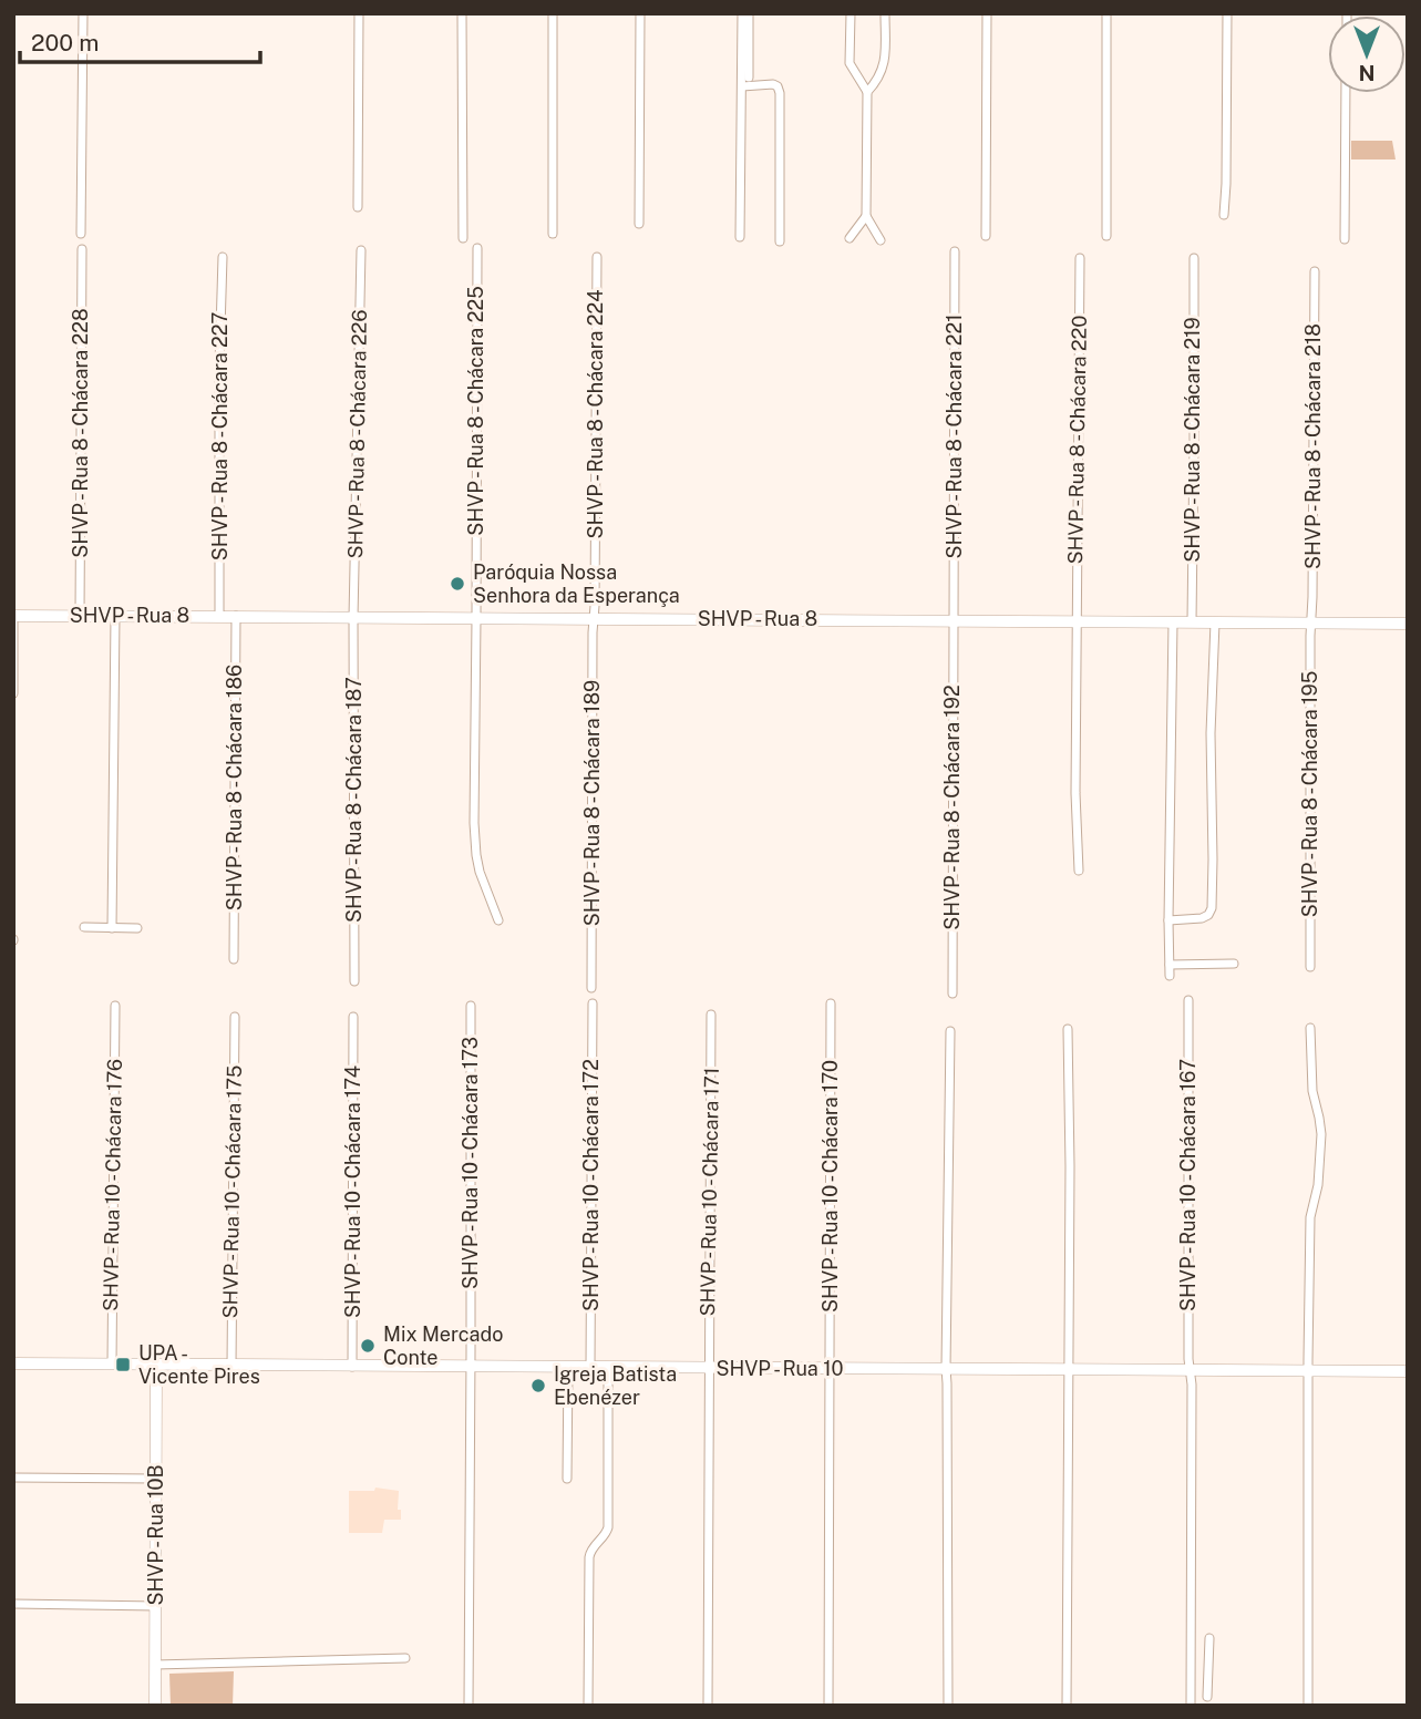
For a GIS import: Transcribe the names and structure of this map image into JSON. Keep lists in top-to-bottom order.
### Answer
{
  "streets": {
    "street": [
      "SHVP - Rua 8 - Chácara 225",
      "SHVP - Rua 8 - Chácara 224",
      "SHVP - Rua 8 - Chácara 228",
      "SHVP - Rua 8 - Chácara 226",
      "SHVP - Rua 8 - Chácara 227",
      "SHVP - Rua 8 - Chácara 221",
      "SHVP - Rua 8 - Chácara 220",
      "SHVP - Rua 8 - Chácara 219",
      "SHVP - Rua 8 - Chácara 218",
      "SHVP - Rua 8",
      "SHVP - Rua 8 - Chácara 186",
      "SHVP - Rua 8 - Chácara 195",
      "SHVP - Rua 8 - Chácara 187",
      "SHVP - Rua 8 - Chácara 189",
      "SHVP - Rua 8 - Chácara 192",
      "SHVP - Rua 10 - Chácara 173",
      "SHVP - Rua 10 - Chácara 176",
      "SHVP - Rua 10 - Chácara 172",
      "SHVP - Rua 10 - Chácara 167",
      "SHVP - Rua 10 - Chácara 170",
      "SHVP - Rua 10 - Chácara 175",
      "SHVP - Rua 10 - Chácara 174",
      "SHVP - Rua 10 - Chácara 171",
      "SHVP - Rua 10",
      "SHVP - Rua 10B"
    ]
  },
  "crossings": [
    ["SHVP - Rua 8 - Chácara 225", "SHVP - Rua 8"],
    ["SHVP - Rua 8 - Chácara 224", "SHVP - Rua 8"],
    ["SHVP - Rua 8 - Chácara 224", "SHVP - Rua 8 - Chácara 189"],
    ["SHVP - Rua 8 - Chácara 228", "SHVP - Rua 8"],
    ["SHVP - Rua 8 - Chácara 226", "SHVP - Rua 8"],
    ["SHVP - Rua 8 - Chácara 226", "SHVP - Rua 8 - Chácara 187"],
    ["SHVP - Rua 8 - Chácara 227", "SHVP - Rua 8"],
    ["SHVP - Rua 8 - Chácara 221", "SHVP - Rua 8"],
    ["SHVP - Rua 8 - Chácara 221", "SHVP - Rua 8 - Chácara 192"],
    ["SHVP - Rua 8 - Chácara 220", "SHVP - Rua 8"],
    ["SHVP - Rua 8 - Chácara 219", "SHVP - Rua 8"],
    ["SHVP - Rua 8 - Chácara 218", "SHVP - Rua 8"],
    ["SHVP - Rua 8 - Chácara 218", "SHVP - Rua 8 - Chácara 195"],
    ["SHVP - Rua 8", "SHVP - Rua 8 - Chácara 186"],
    ["SHVP - Rua 8", "SHVP - Rua 8 - Chácara 195"],
    ["SHVP - Rua 8", "SHVP - Rua 8 - Chácara 187"],
    ["SHVP - Rua 8", "SHVP - Rua 8 - Chácara 189"],
    ["SHVP - Rua 8", "SHVP - Rua 8 - Chácara 192"],
    ["SHVP - Rua 10 - Chácara 173", "SHVP - Rua 10"],
    ["SHVP - Rua 10 - Chácara 176", "SHVP - Rua 10"],
    ["SHVP - Rua 10 - Chácara 172", "SHVP - Rua 10"],
    ["SHVP - Rua 10 - Chácara 167", "SHVP - Rua 10"],
    ["SHVP - Rua 10 - Chácara 170", "SHVP - Rua 10"],
    ["SHVP - Rua 10 - Chácara 175", "SHVP - Rua 10"],
    ["SHVP - Rua 10 - Chácara 174", "SHVP - Rua 10"],
    ["SHVP - Rua 10 - Chácara 171", "SHVP - Rua 10"],
    ["SHVP - Rua 10", "SHVP - Rua 10B"]
  ],
  "places": {
    "other": ["Paróquia Nossa Senhora da Esperança", "Mix Mercado Conte", "Igreja Batista Ebenézer"],
    "transit": ["UPA - Vicente Pires"]
  },
  "scale_bar": "200 m",
  "north": "bottom"
}
